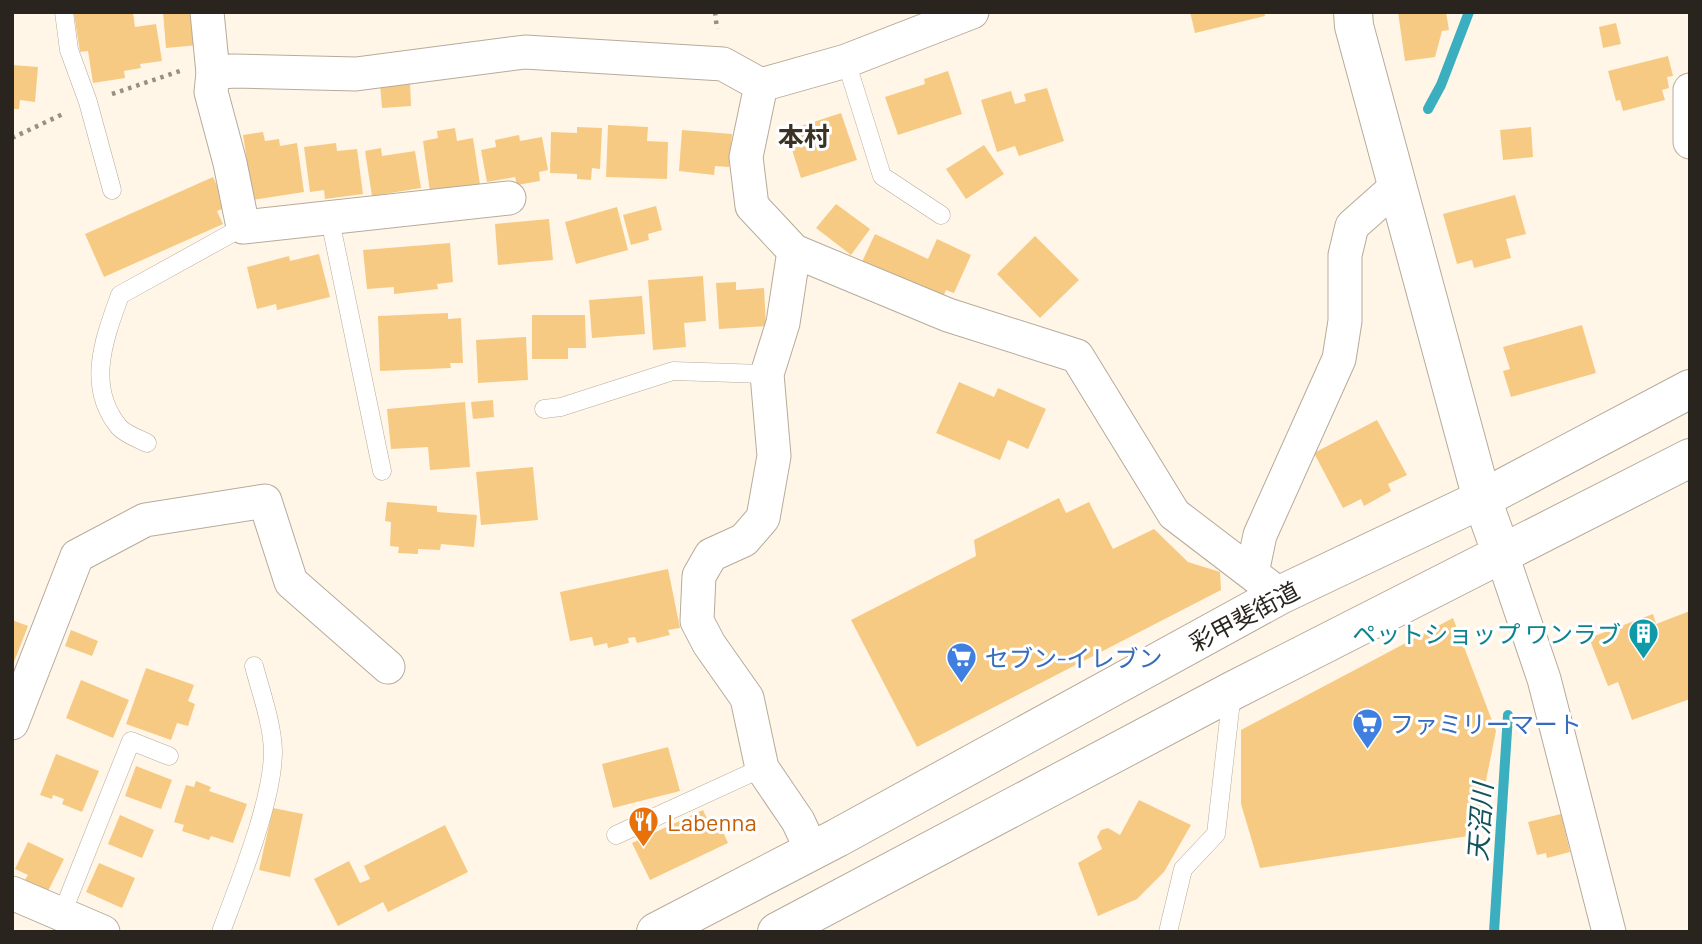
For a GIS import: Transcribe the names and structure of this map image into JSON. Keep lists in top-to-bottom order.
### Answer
{
  "streets": {
    "main road": ["彩甲斐街道"]
  },
  "districts": ["本村"],
  "water": ["天沼川"],
  "places": {
    "building": ["ペットショップ ワンラブ"],
    "supermarket": ["セブン-イレブン", "ファミリーマート"],
    "restaurant": ["Labenna"]
  }
}
